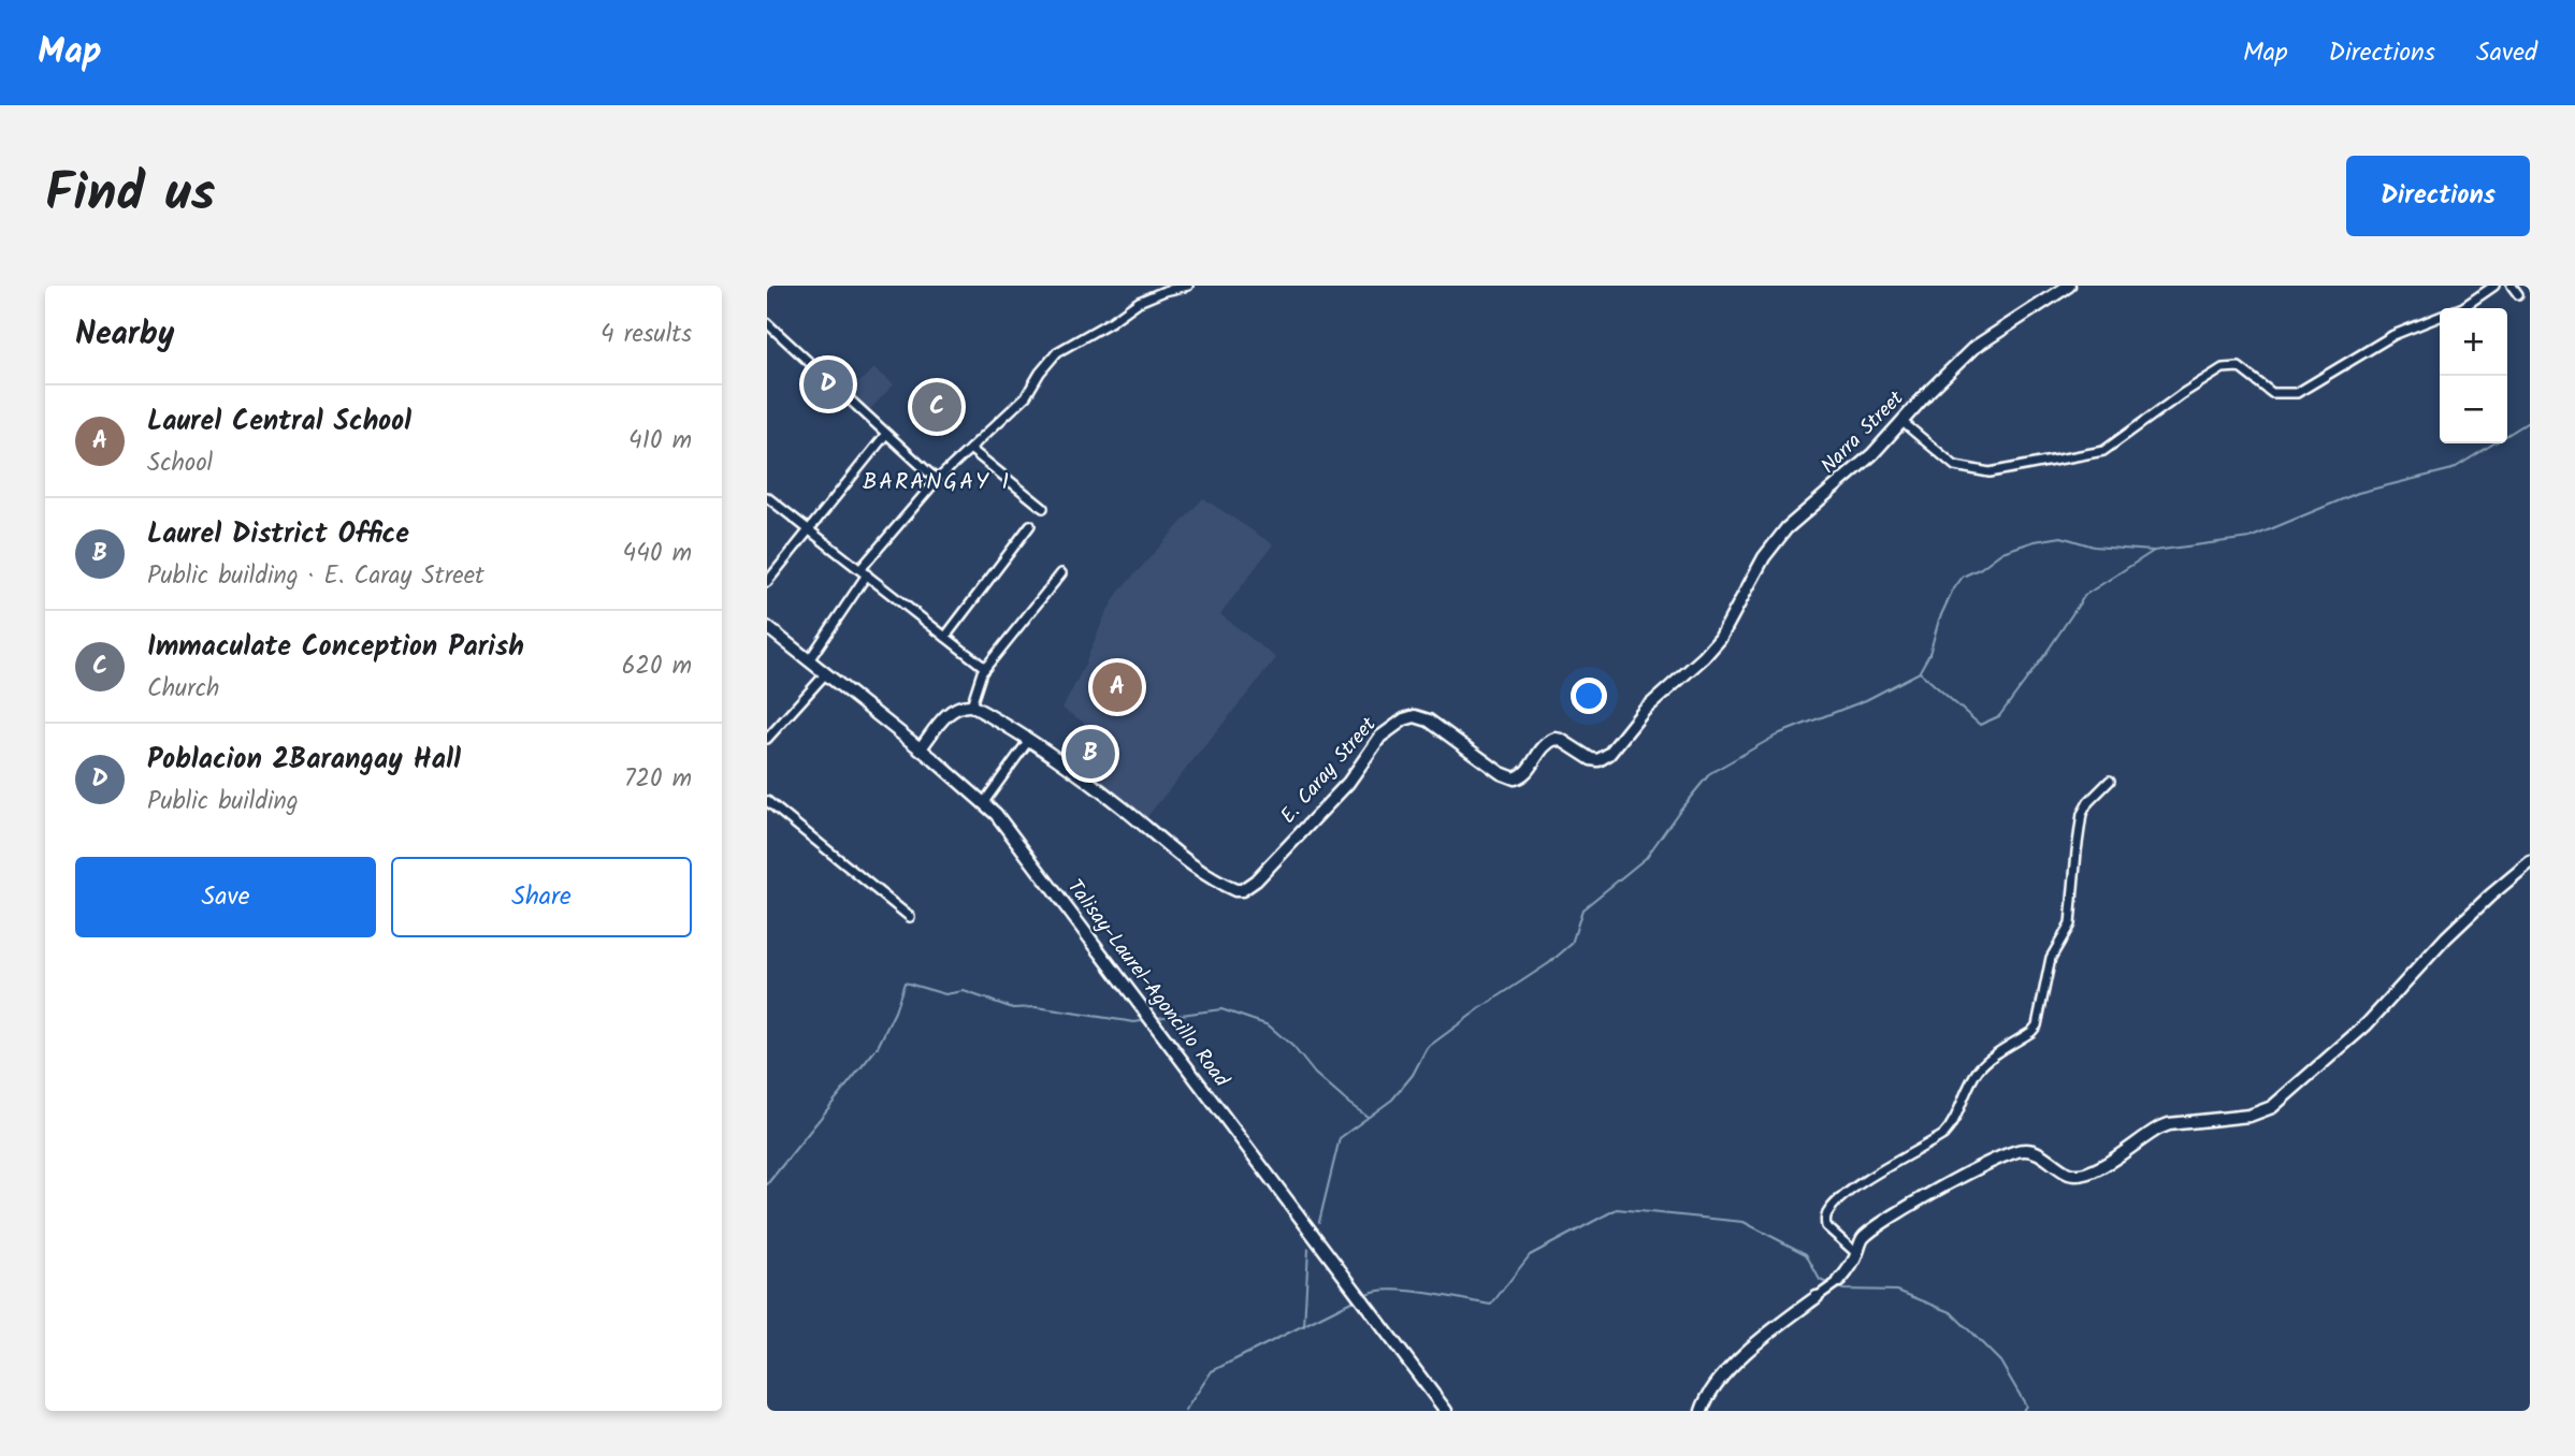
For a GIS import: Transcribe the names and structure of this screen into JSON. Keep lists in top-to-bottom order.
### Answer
{
  "streets": {
    "street": ["Narra Street", "E. Caray Street", "Talisay-Laurel-Agoncillo Road"]
  },
  "crossings": [
    ["Narra Street", "E. Caray Street"]
  ],
  "districts": ["BARANGAY 1"],
  "page": {
    "header": "Map",
    "nav": ["Map", "Directions", "Saved"],
    "title": "Find us",
    "buttons": [
      "Directions",
      ["Save", "Share"]
    ],
    "heading": ["Nearby", "4 results"],
    "map_buttons": ["+", "−"],
    "pins": [
      "D",
      "C",
      "A",
      "B"
    ],
    "list": [
      {
        "mark": "A",
        "name": "Laurel Central School",
        "note": "School",
        "value": "410 m"
      },
      {
        "mark": "B",
        "name": "Laurel District Office",
        "note": "Public building · E. Caray Street",
        "value": "440 m"
      },
      {
        "mark": "C",
        "name": "Immaculate Conception Parish",
        "note": "Church",
        "value": "620 m"
      },
      {
        "mark": "D",
        "name": "Poblacion 2Barangay Hall",
        "note": "Public building",
        "value": "720 m"
      }
    ]
  }
}
